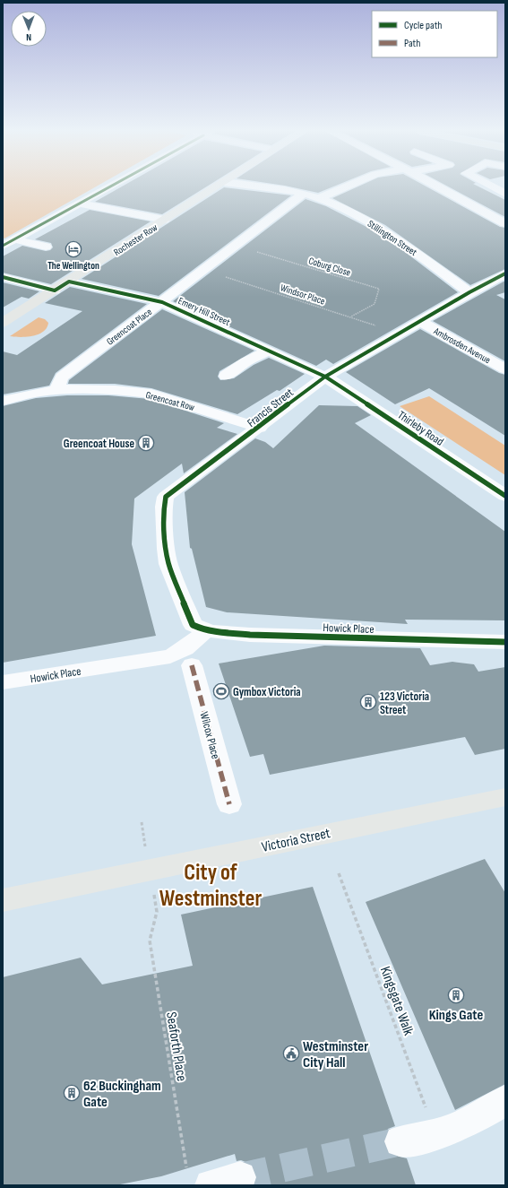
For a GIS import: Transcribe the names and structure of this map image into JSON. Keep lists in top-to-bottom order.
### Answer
{
  "streets": {
    "main road": ["Rochester Row", "Victoria Street"],
    "street": [
      "Stillington Street",
      "Emery Hill Street",
      "Greencoat Place",
      "Ambrosden Avenue",
      "Greencoat Row",
      "Francis Street",
      "Thirleby Road",
      "Howick Place",
      "Wilcox Place"
    ],
    "path": [
      "Coburg Close",
      "Windsor Place",
      "Kingsgate Walk",
      "Seaforth Place"
    ]
  },
  "crossings": [
    ["Stillington Street", "Greencoat Place"],
    ["Stillington Street", "Francis Street"],
    ["Rochester Row", "Emery Hill Street"],
    ["Coburg Close", "Windsor Place"],
    ["Coburg Close", "Greencoat Place"],
    ["Windsor Place", "Greencoat Place"],
    ["Windsor Place", "Francis Street"],
    ["Emery Hill Street", "Greencoat Place"],
    ["Emery Hill Street", "Francis Street"],
    ["Emery Hill Street", "Thirleby Road"],
    ["Greencoat Place", "Greencoat Row"],
    ["Ambrosden Avenue", "Francis Street"],
    ["Greencoat Row", "Francis Street"],
    ["Francis Street", "Thirleby Road"],
    ["Francis Street", "Howick Place"]
  ],
  "districts": ["City of Westminster"],
  "places": {
    "hotel": ["The Wellington"],
    "building": [
      "Greencoat House",
      "123 Victoria Street",
      "Kings Gate",
      "62 Buckingham Gate"
    ],
    "sports": ["Gymbox Victoria"],
    "public building": ["Westminster City Hall"]
  },
  "legend": ["Cycle path", "Path"],
  "north": "bottom"
}
